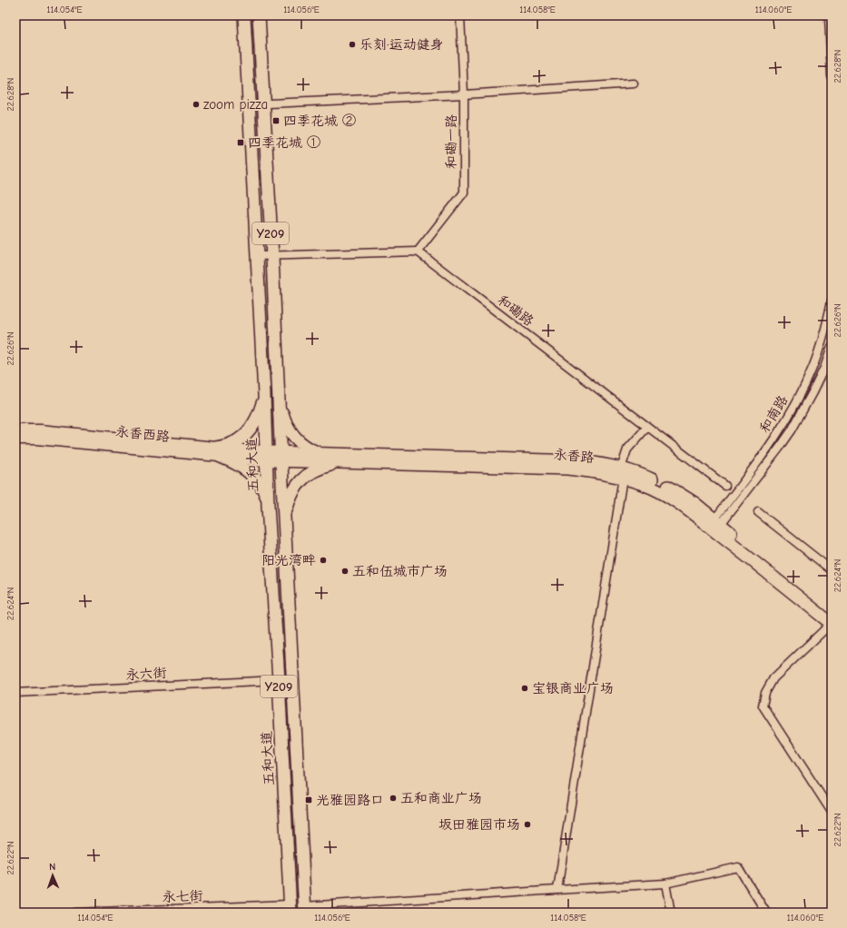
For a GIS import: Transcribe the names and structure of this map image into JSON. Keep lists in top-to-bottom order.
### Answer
{
  "streets": {
    "main road": [
      "Y209",
      "永香西路",
      "永香路",
      "五和大道"
    ],
    "street": [
      "和磡一路",
      "和磡路",
      "和南路",
      "永六街",
      "永七街"
    ]
  },
  "crossings": [
    ["和磡一路", "和磡路"],
    ["Y209", "永香路"],
    ["和南路", "永香路"],
    ["永香西路", "永香路"],
    ["永香西路", "五和大道"],
    ["永香路", "五和大道"],
    ["五和大道", "永六街"],
    ["五和大道", "永七街"]
  ],
  "places": {
    "other": [
      "乐刻·运动健身",
      "zoom pizza",
      "阳光湾畔",
      "五和伍城市广场",
      "宝银商业广场",
      "五和商业广场",
      "坂田雅园市场"
    ],
    "transit": ["四季花城 ②", "四季花城 ①", "光雅园路口"]
  },
  "north": "top",
  "coordinates": [
    "114.054°E",
    "114.056°E",
    "114.058°E",
    "114.060°E",
    "22.628°N",
    "22.626°N",
    "22.624°N",
    "22.622°N"
  ]
}
